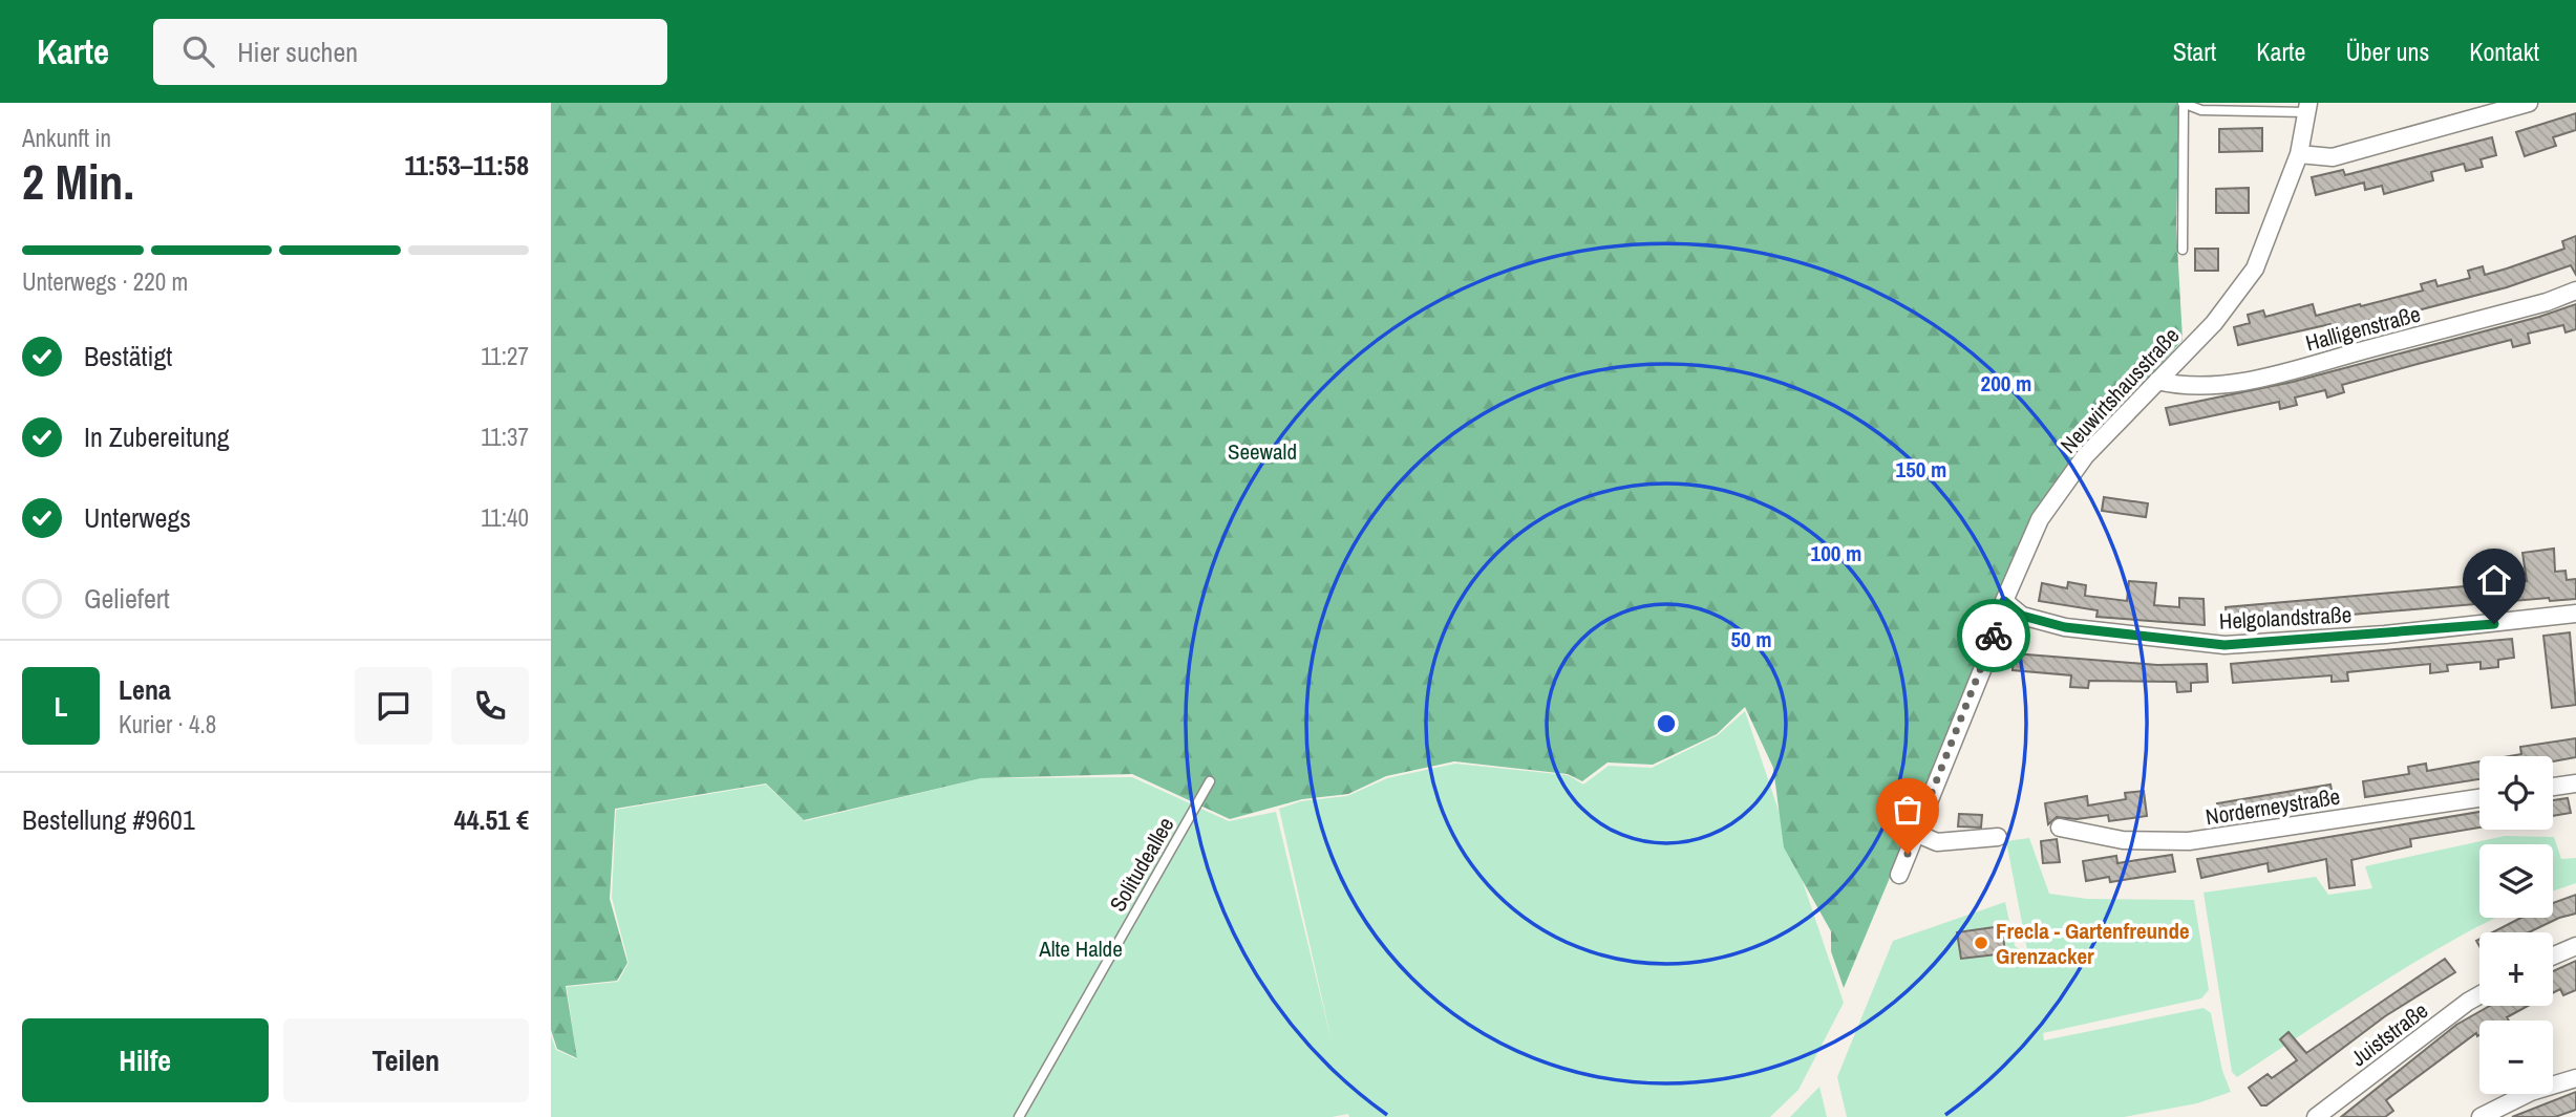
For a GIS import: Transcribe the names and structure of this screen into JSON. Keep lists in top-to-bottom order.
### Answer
{
  "streets": {
    "street": [
      "Halligenstraße",
      "Neuwirtshausstraße",
      "Helgolandstraße",
      "Norderneystraße",
      "Juiststraße"
    ],
    "lane": ["Solitudeallee"]
  },
  "crossings": [
    ["Halligenstraße", "Neuwirtshausstraße"],
    ["Neuwirtshausstraße", "Helgolandstraße"]
  ],
  "parks": ["Seewald", "Alte Halde"],
  "places": ["Frecla - Gartenfreunde Grenzacker"],
  "page": {
    "header": "Karte",
    "search": "Hier suchen",
    "nav": [
      "Start",
      "Karte",
      "Über uns",
      "Kontakt"
    ],
    "heading": ["2 Min.", "Ankunft in", "11:53–11:58"],
    "panel": [
      "Lena",
      "Kurier · 4.8",
      "Bestellung #9601",
      "44.51 €"
    ],
    "bar": "Unterwegs · 220 m",
    "list": [
      ["Bestätigt", "11:27"],
      ["In Zubereitung", "11:37"],
      ["Unterwegs", "11:40"],
      "Geliefert"
    ],
    "round": "L",
    "map_buttons": ["+", "−"],
    "buttons": ["Hilfe", "Teilen"]
  },
  "rings": [
    "200 m",
    "150 m",
    "100 m",
    "50 m"
  ]
}
